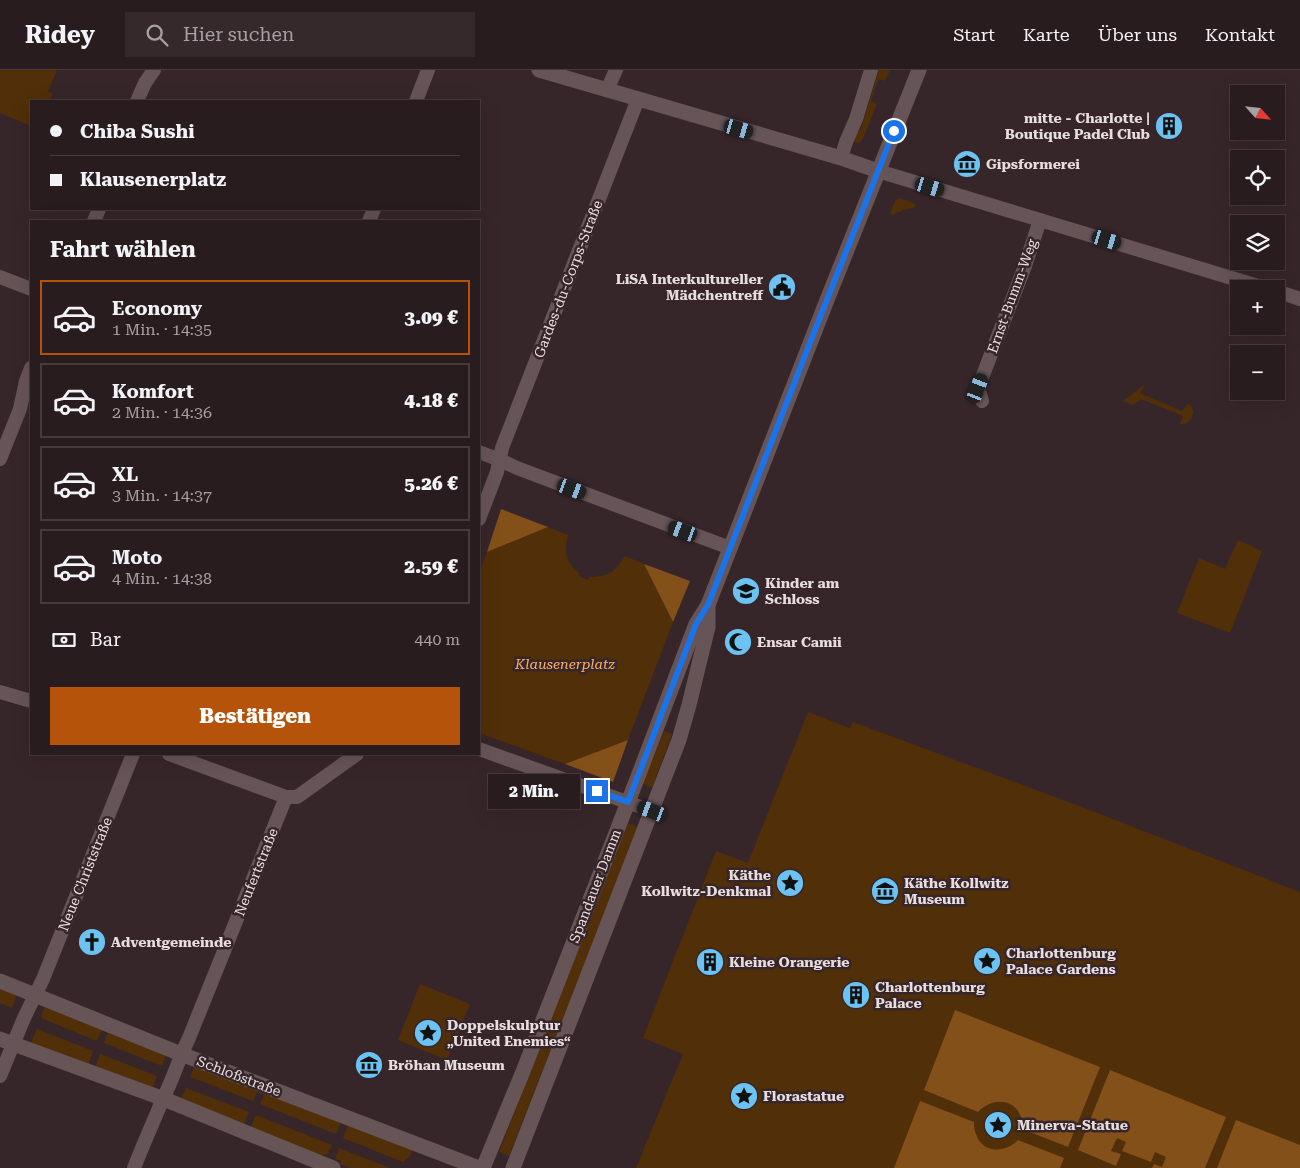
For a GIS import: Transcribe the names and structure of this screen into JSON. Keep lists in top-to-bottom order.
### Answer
{
  "streets": {
    "main road": ["Spandauer Damm", "Schloßstraße"],
    "street": [
      "Gardes-du-Corps-Straße",
      "Ernst-Bumm-Weg",
      "Neufertstraße",
      "Neue Christstraße"
    ]
  },
  "crossings": [
    ["Neufertstraße", "Schloßstraße"],
    ["Neue Christstraße", "Schloßstraße"]
  ],
  "parks": ["Klausenerplatz"],
  "places": {
    "building": ["mitte - Charlotte | Boutique Padel Club", "Kleine Orangerie", "Charlottenburg Palace"],
    "museum": ["Gipsformerei", "Käthe Kollwitz Museum", "Bröhan Museum"],
    "public building": ["LiSA Interkultureller Mädchentreff"],
    "school or university": ["Kinder am Schloss"],
    "mosque": ["Ensar Camii"],
    "place": [
      "Käthe Kollwitz-Denkmal",
      "Charlottenburg Palace Gardens",
      "Doppelskulptur „United Enemies“",
      "Florastatue",
      "Minerva-Statue"
    ],
    "church": ["Adventgemeinde"]
  },
  "north": "bottom right",
  "page": {
    "header": "Ridey",
    "search": "Hier suchen",
    "nav": [
      "Start",
      "Karte",
      "Über uns",
      "Kontakt"
    ],
    "map_buttons": ["+", "−"],
    "banner": ["Chiba Sushi", "Klausenerplatz"],
    "heading": "Fahrt wählen",
    "list": [
      {
        "name": "Economy",
        "note": "1 Min. · 14:35",
        "value": "3.09 €"
      },
      {
        "name": "Komfort",
        "note": "2 Min. · 14:36",
        "value": "4.18 €"
      },
      {
        "name": "XL",
        "note": "3 Min. · 14:37",
        "value": "5.26 €"
      },
      {
        "name": "Moto",
        "note": "4 Min. · 14:38",
        "value": "2.59 €"
      }
    ],
    "pay": ["Bar", "440 m"],
    "buttons": "Bestätigen",
    "bubble": "2 Min."
  }
}
